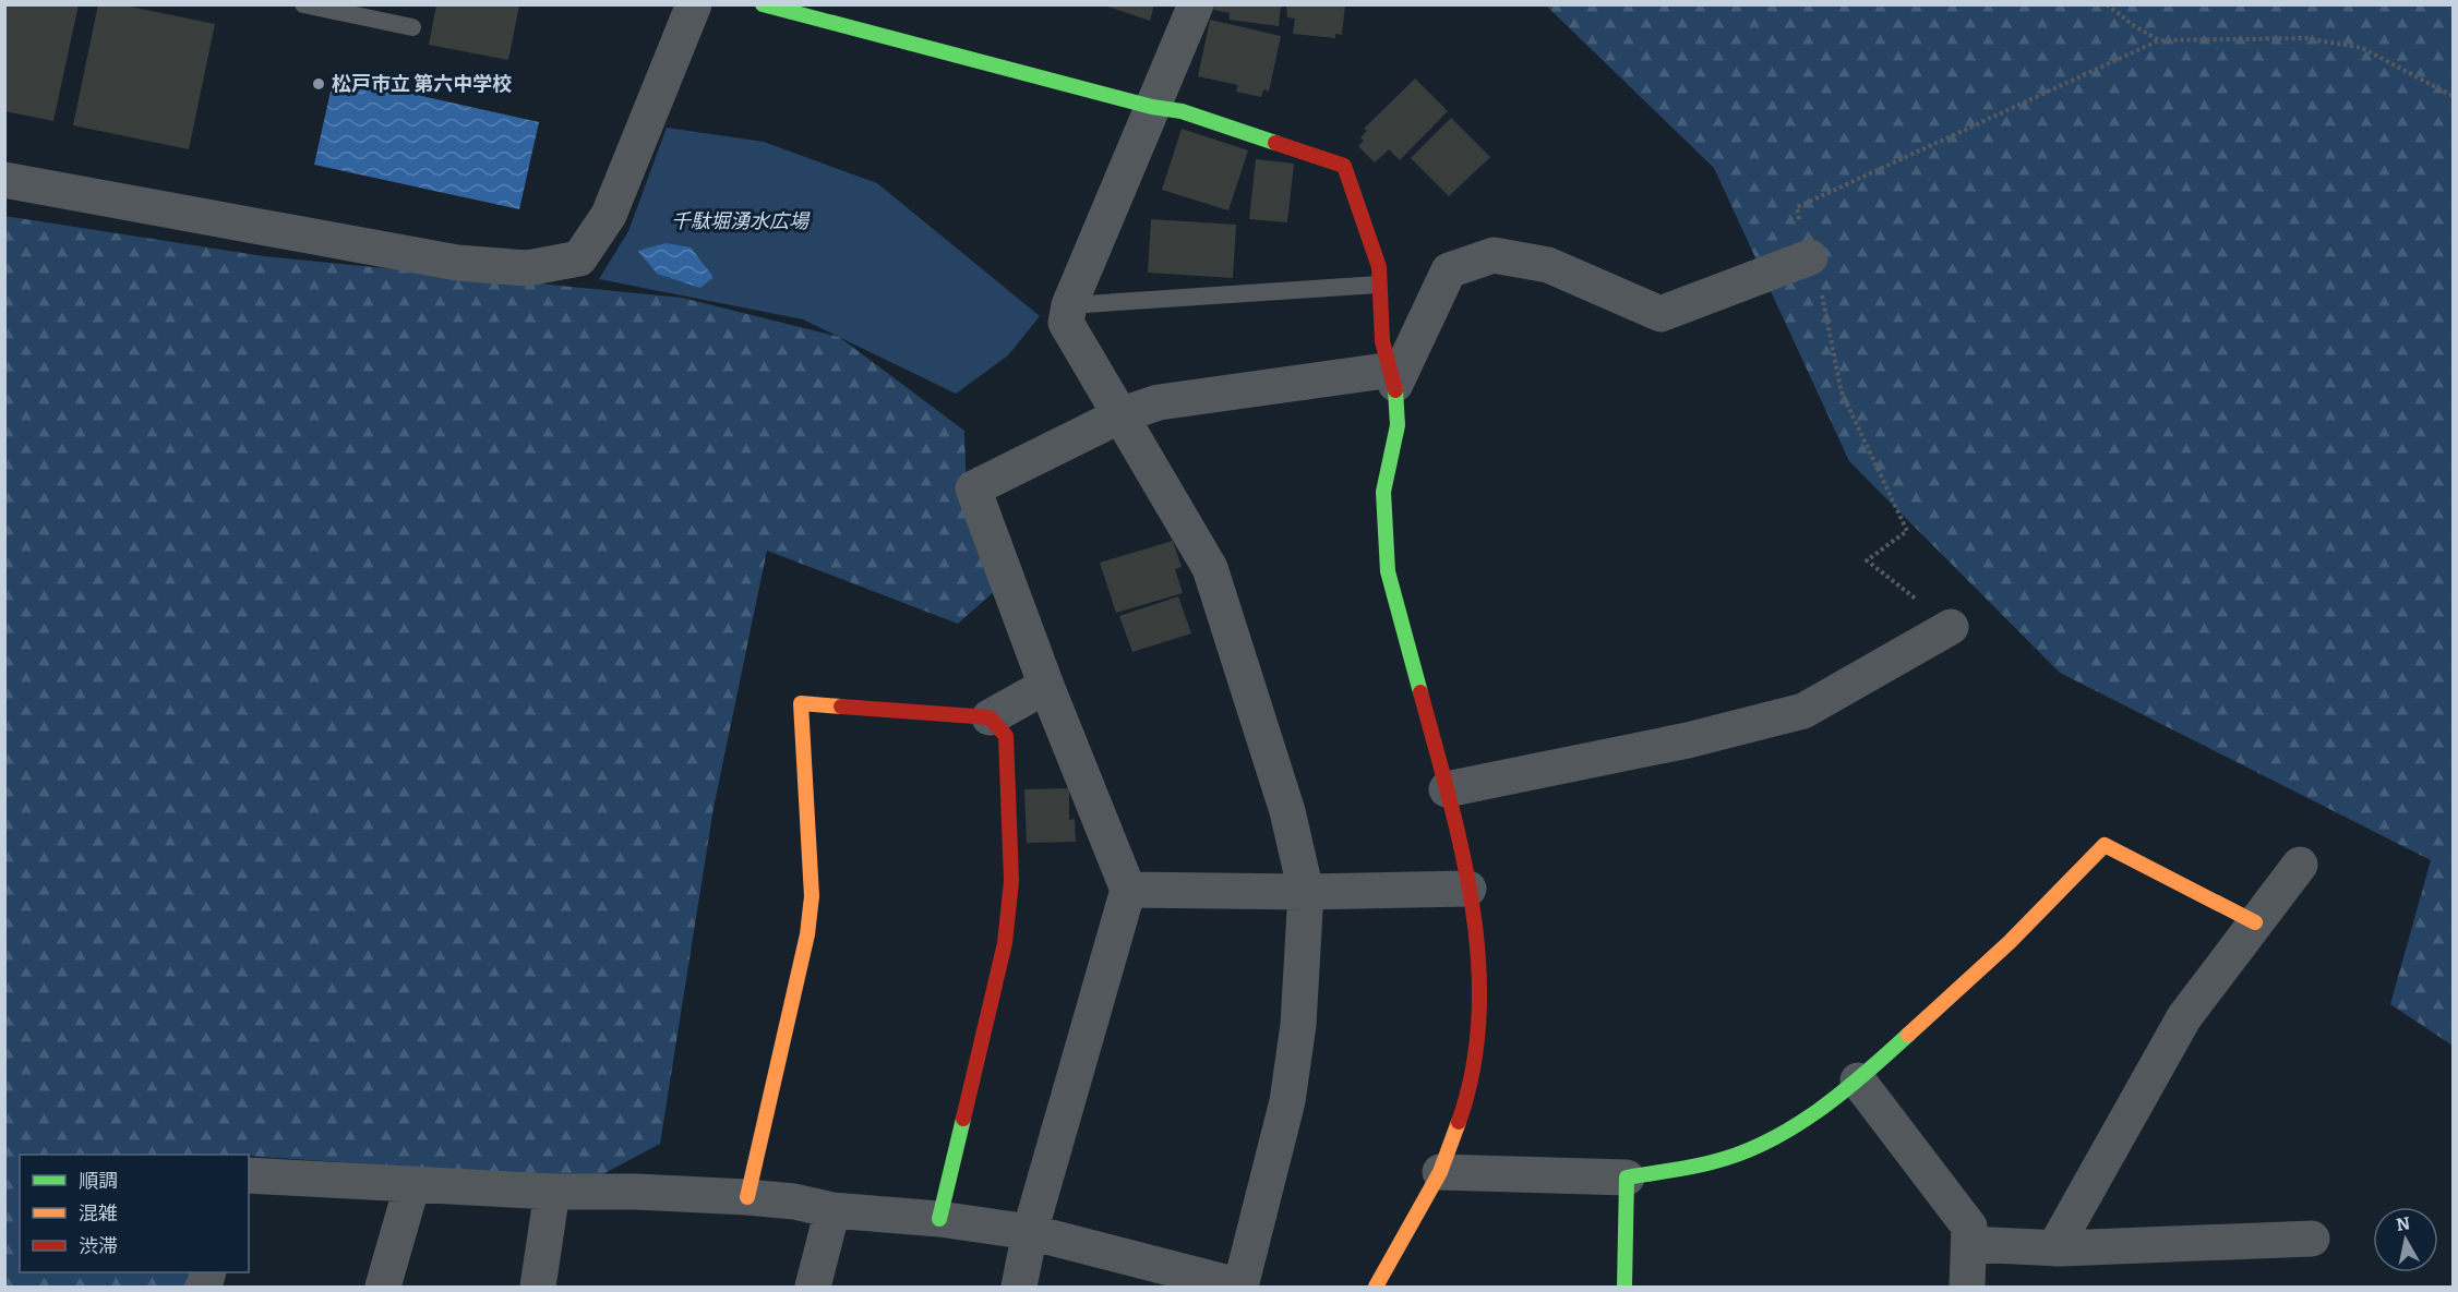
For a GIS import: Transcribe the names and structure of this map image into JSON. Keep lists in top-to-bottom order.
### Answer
{
  "parks": ["千駄堀湧水広場"],
  "places": ["松戸市立 第六中学校"],
  "legend": ["順調", "混雑", "渋滞"],
  "north": "top"
}
